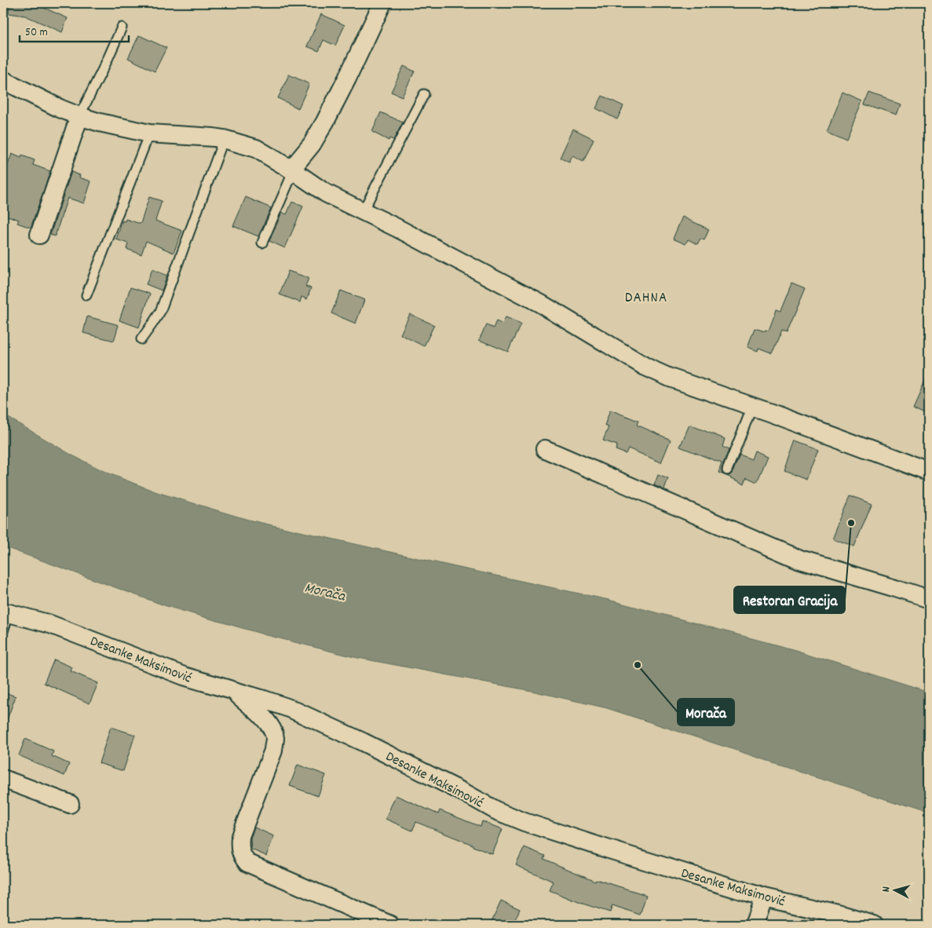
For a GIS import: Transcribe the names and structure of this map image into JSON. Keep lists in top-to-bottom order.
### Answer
{
  "streets": {
    "street": ["Desanke Maksimović"]
  },
  "districts": ["DAHNA"],
  "water": ["Morača"],
  "places": ["Restoran Gracija", "Morača"],
  "scale_bar": "50 m",
  "north": "left"
}
